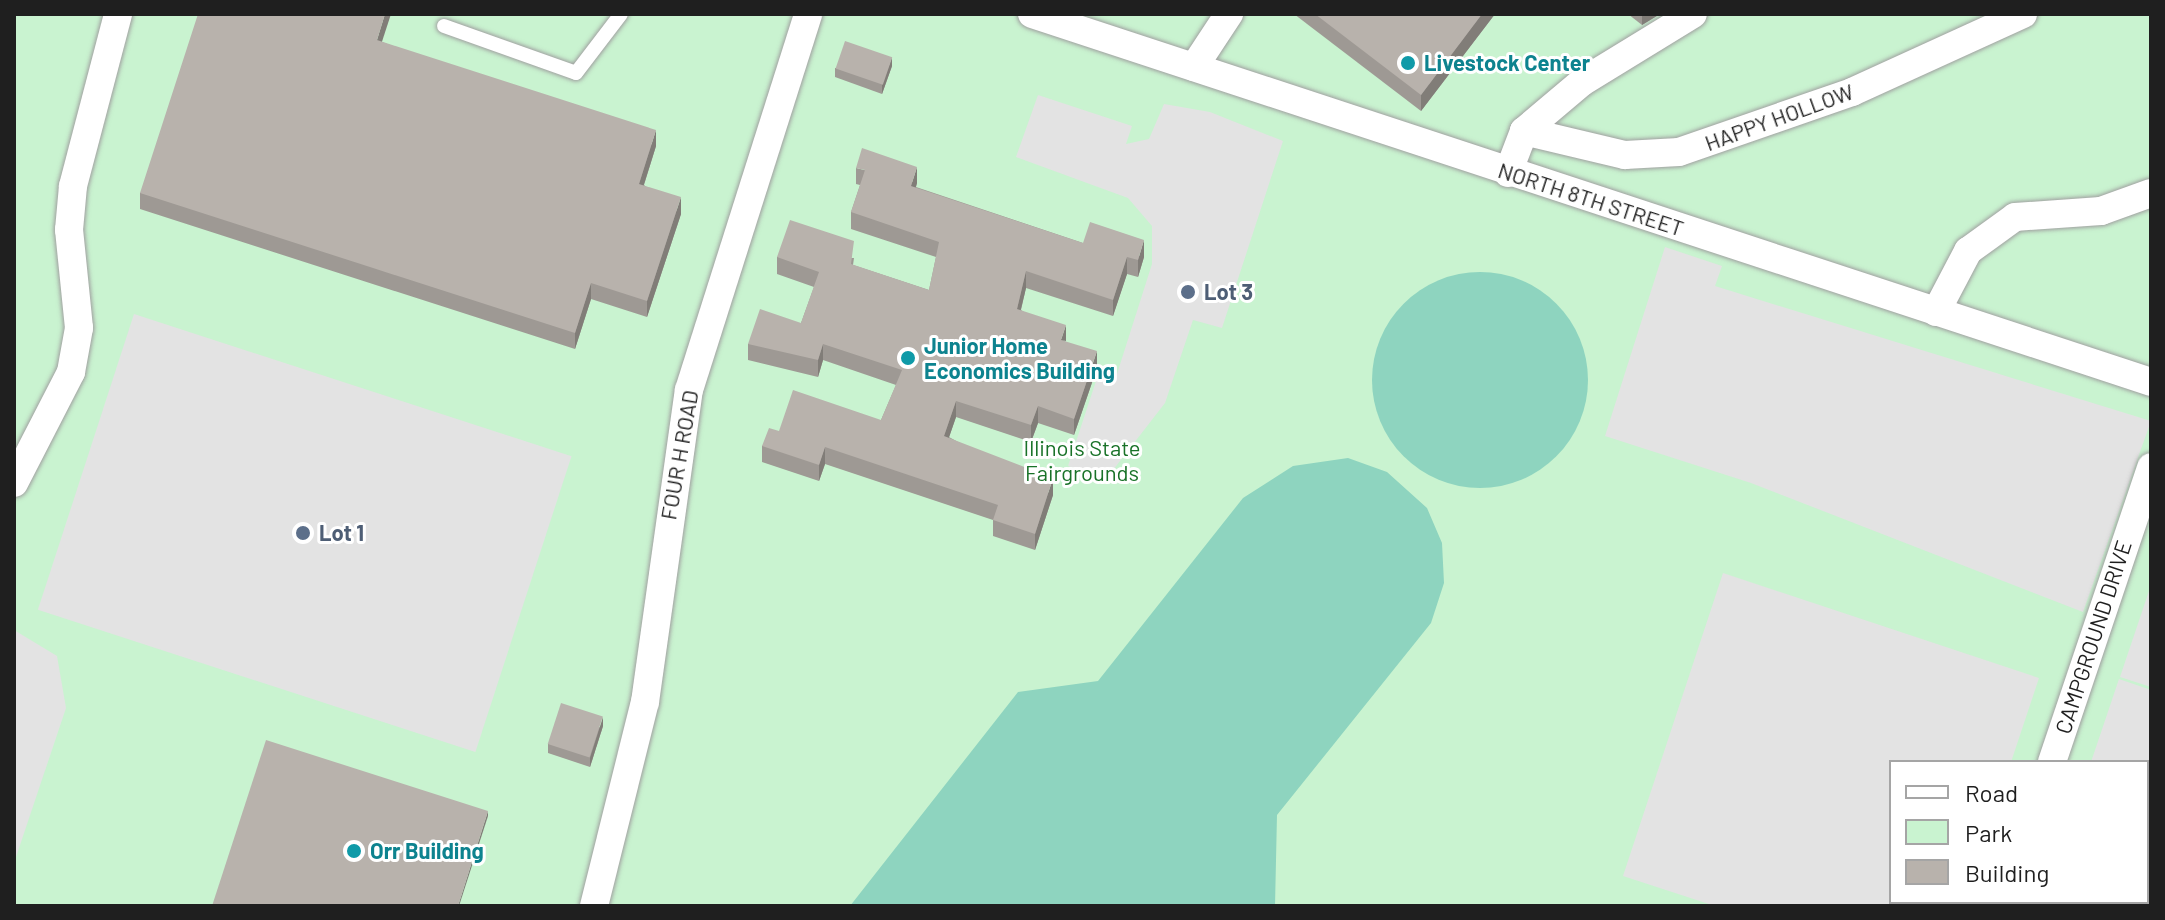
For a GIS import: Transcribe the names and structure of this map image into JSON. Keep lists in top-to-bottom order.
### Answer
{
  "streets": {
    "street": [
      "HAPPY HOLLOW",
      "NORTH 8TH STREET",
      "FOUR H ROAD",
      "CAMPGROUND DRIVE"
    ]
  },
  "parks": ["Illinois State Fairgrounds"],
  "places": [
    "Livestock Center",
    "Lot 3",
    "Junior Home Economics Building",
    "Lot 1",
    "Orr Building"
  ],
  "legend": ["Road", "Park", "Building"]
}
